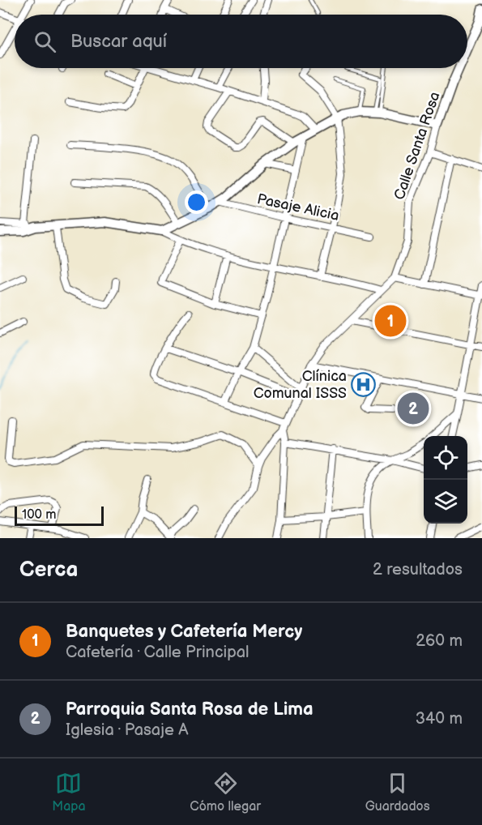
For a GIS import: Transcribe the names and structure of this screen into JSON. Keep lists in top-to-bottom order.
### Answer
{
  "streets": {
    "street": ["Calle Santa Rosa", "Pasaje Alicia"]
  },
  "places": {
    "hospital": ["Clínica Comunal ISSS"]
  },
  "scale_bar": "100 m",
  "page": {
    "search": "Buscar aquí",
    "pins": ["1", "2"],
    "scale": "100 m",
    "heading": ["Cerca", "2 resultados"],
    "list": [
      {
        "mark": "1",
        "name": "Banquetes y Cafetería Mercy",
        "note": "Cafetería · Calle Principal",
        "value": "260 m"
      },
      {
        "mark": "2",
        "name": "Parroquia Santa Rosa de Lima",
        "note": "Iglesia · Pasaje A",
        "value": "340 m"
      }
    ],
    "nav": ["Mapa", "Cómo llegar", "Guardados"]
  }
}
